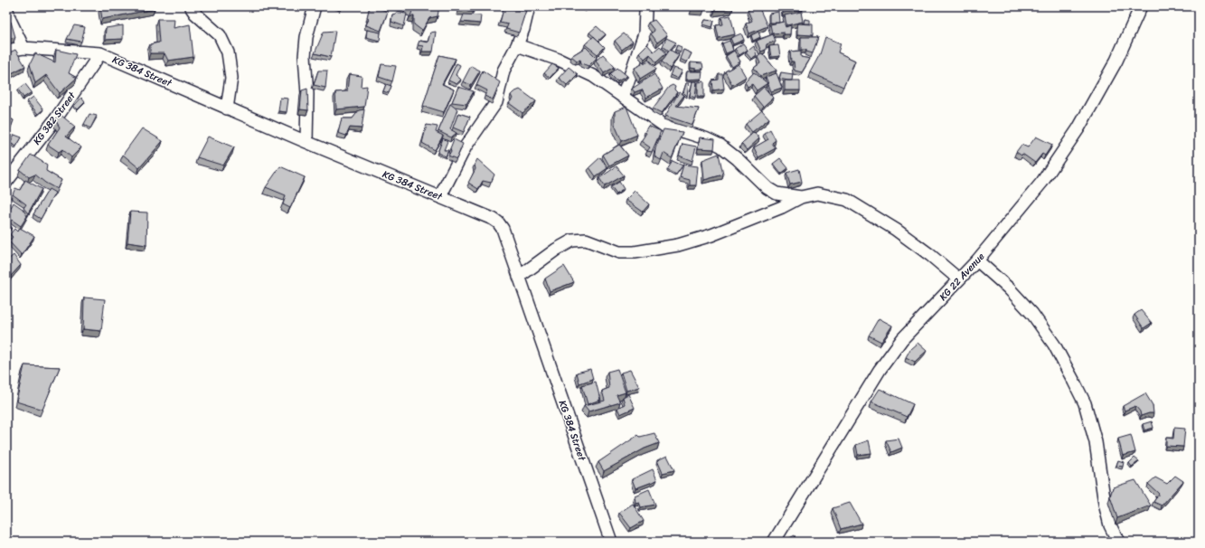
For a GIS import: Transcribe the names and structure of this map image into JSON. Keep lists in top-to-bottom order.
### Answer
{
  "streets": {
    "street": ["KG 384 Street", "KG 382 Street", "KG 22 Avenue"]
  },
  "crossings": [
    ["KG 384 Street", "KG 382 Street"]
  ]
}
